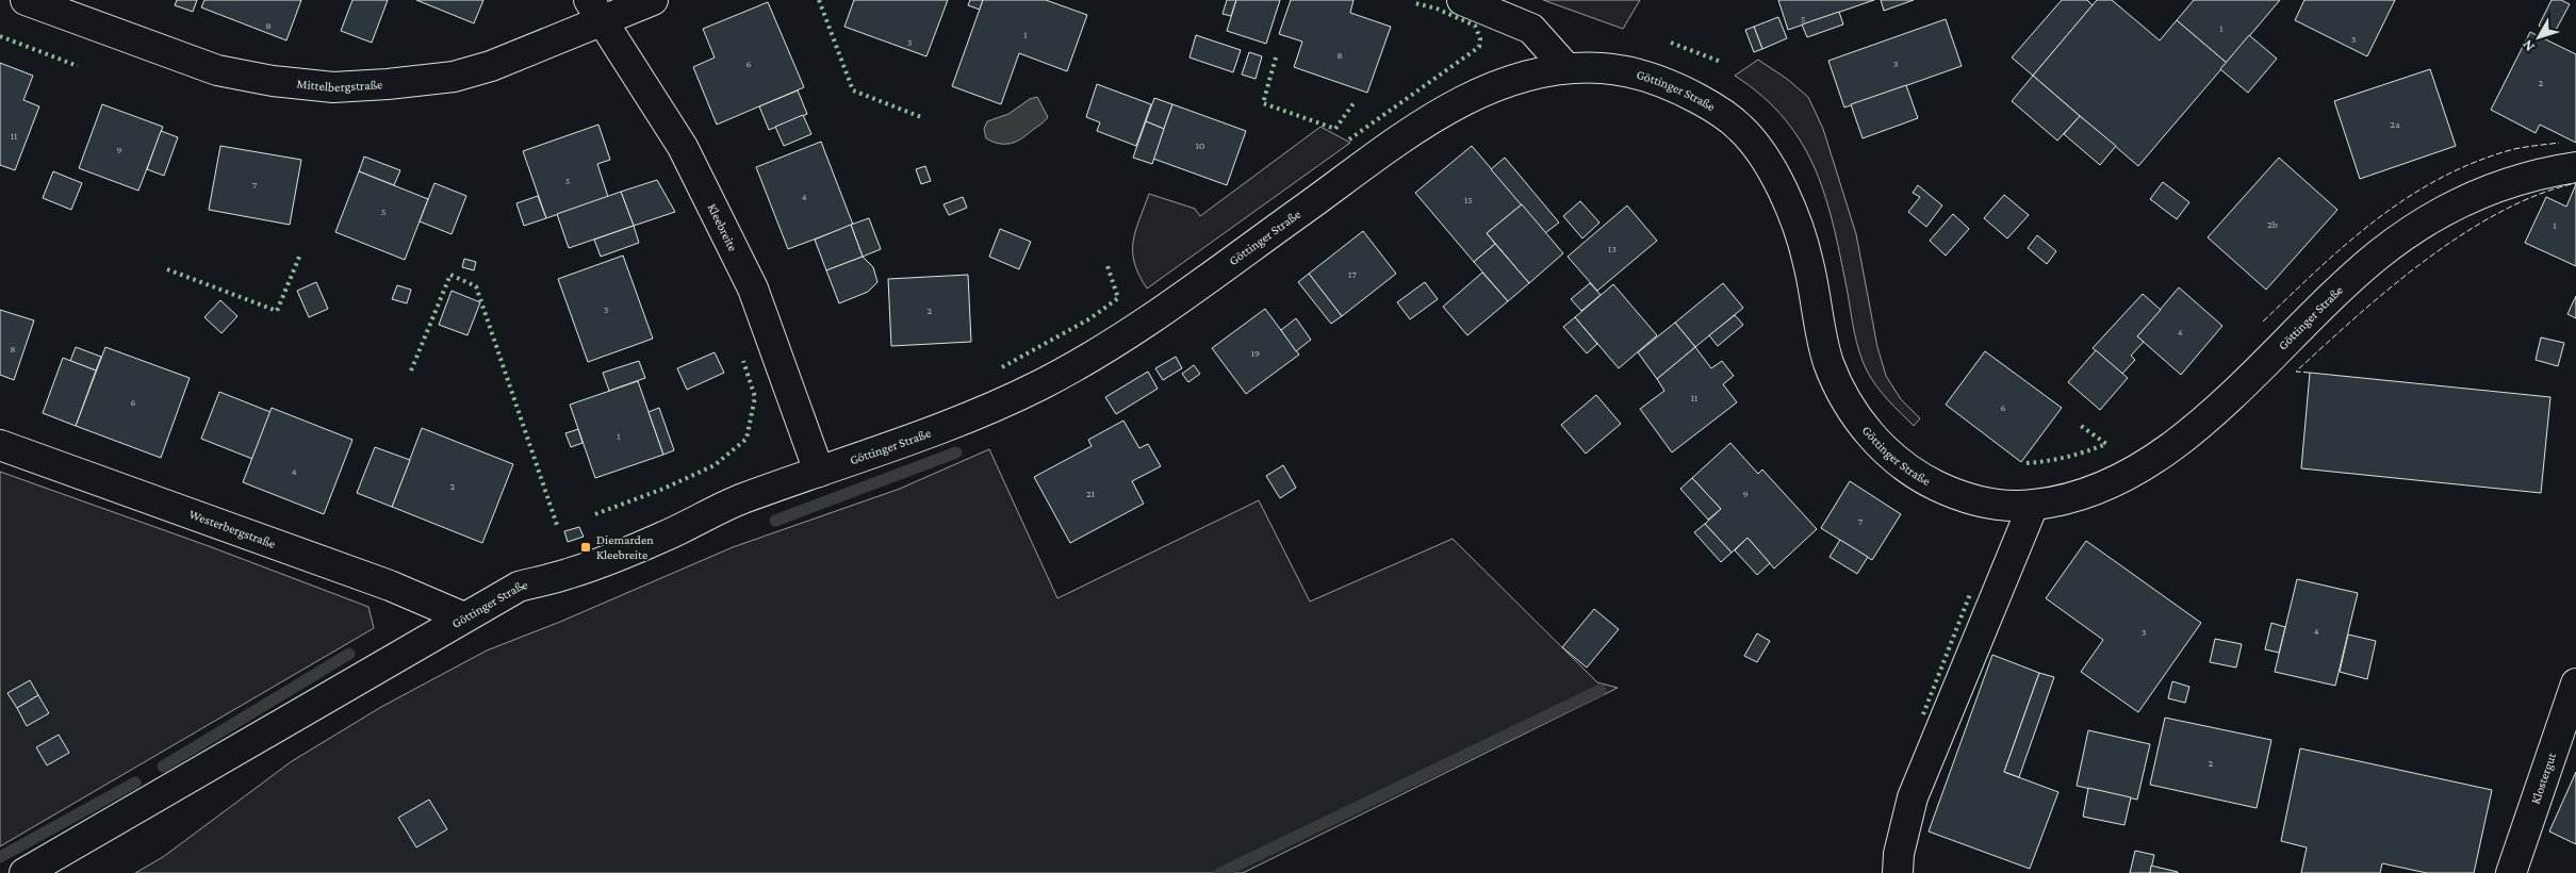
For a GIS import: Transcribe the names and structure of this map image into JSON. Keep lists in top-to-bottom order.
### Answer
{
  "streets": {
    "street": [
      "Mittelbergstraße",
      "Göttinger Straße",
      "Kleebreite",
      "Westerbergstraße",
      "Klostergut"
    ]
  },
  "crossings": [
    ["Mittelbergstraße", "Kleebreite"],
    ["Göttinger Straße", "Kleebreite"],
    ["Göttinger Straße", "Westerbergstraße"]
  ],
  "places": {
    "transit": ["Diemarden Kleebreite"]
  },
  "house_numbers": [
    "5",
    "8",
    "1",
    "1",
    "3",
    "3",
    "8",
    "6",
    "3",
    "2",
    "2a",
    "11",
    "10",
    "9",
    "5",
    "7",
    "4",
    "15",
    "5",
    "2b",
    "1",
    "13",
    "17",
    "3",
    "2",
    "4",
    "8",
    "19",
    "11",
    "6",
    "6",
    "1",
    "4",
    "2",
    "21",
    "9",
    "7",
    "4",
    "3",
    "2"
  ],
  "north": "bottom left"
}
